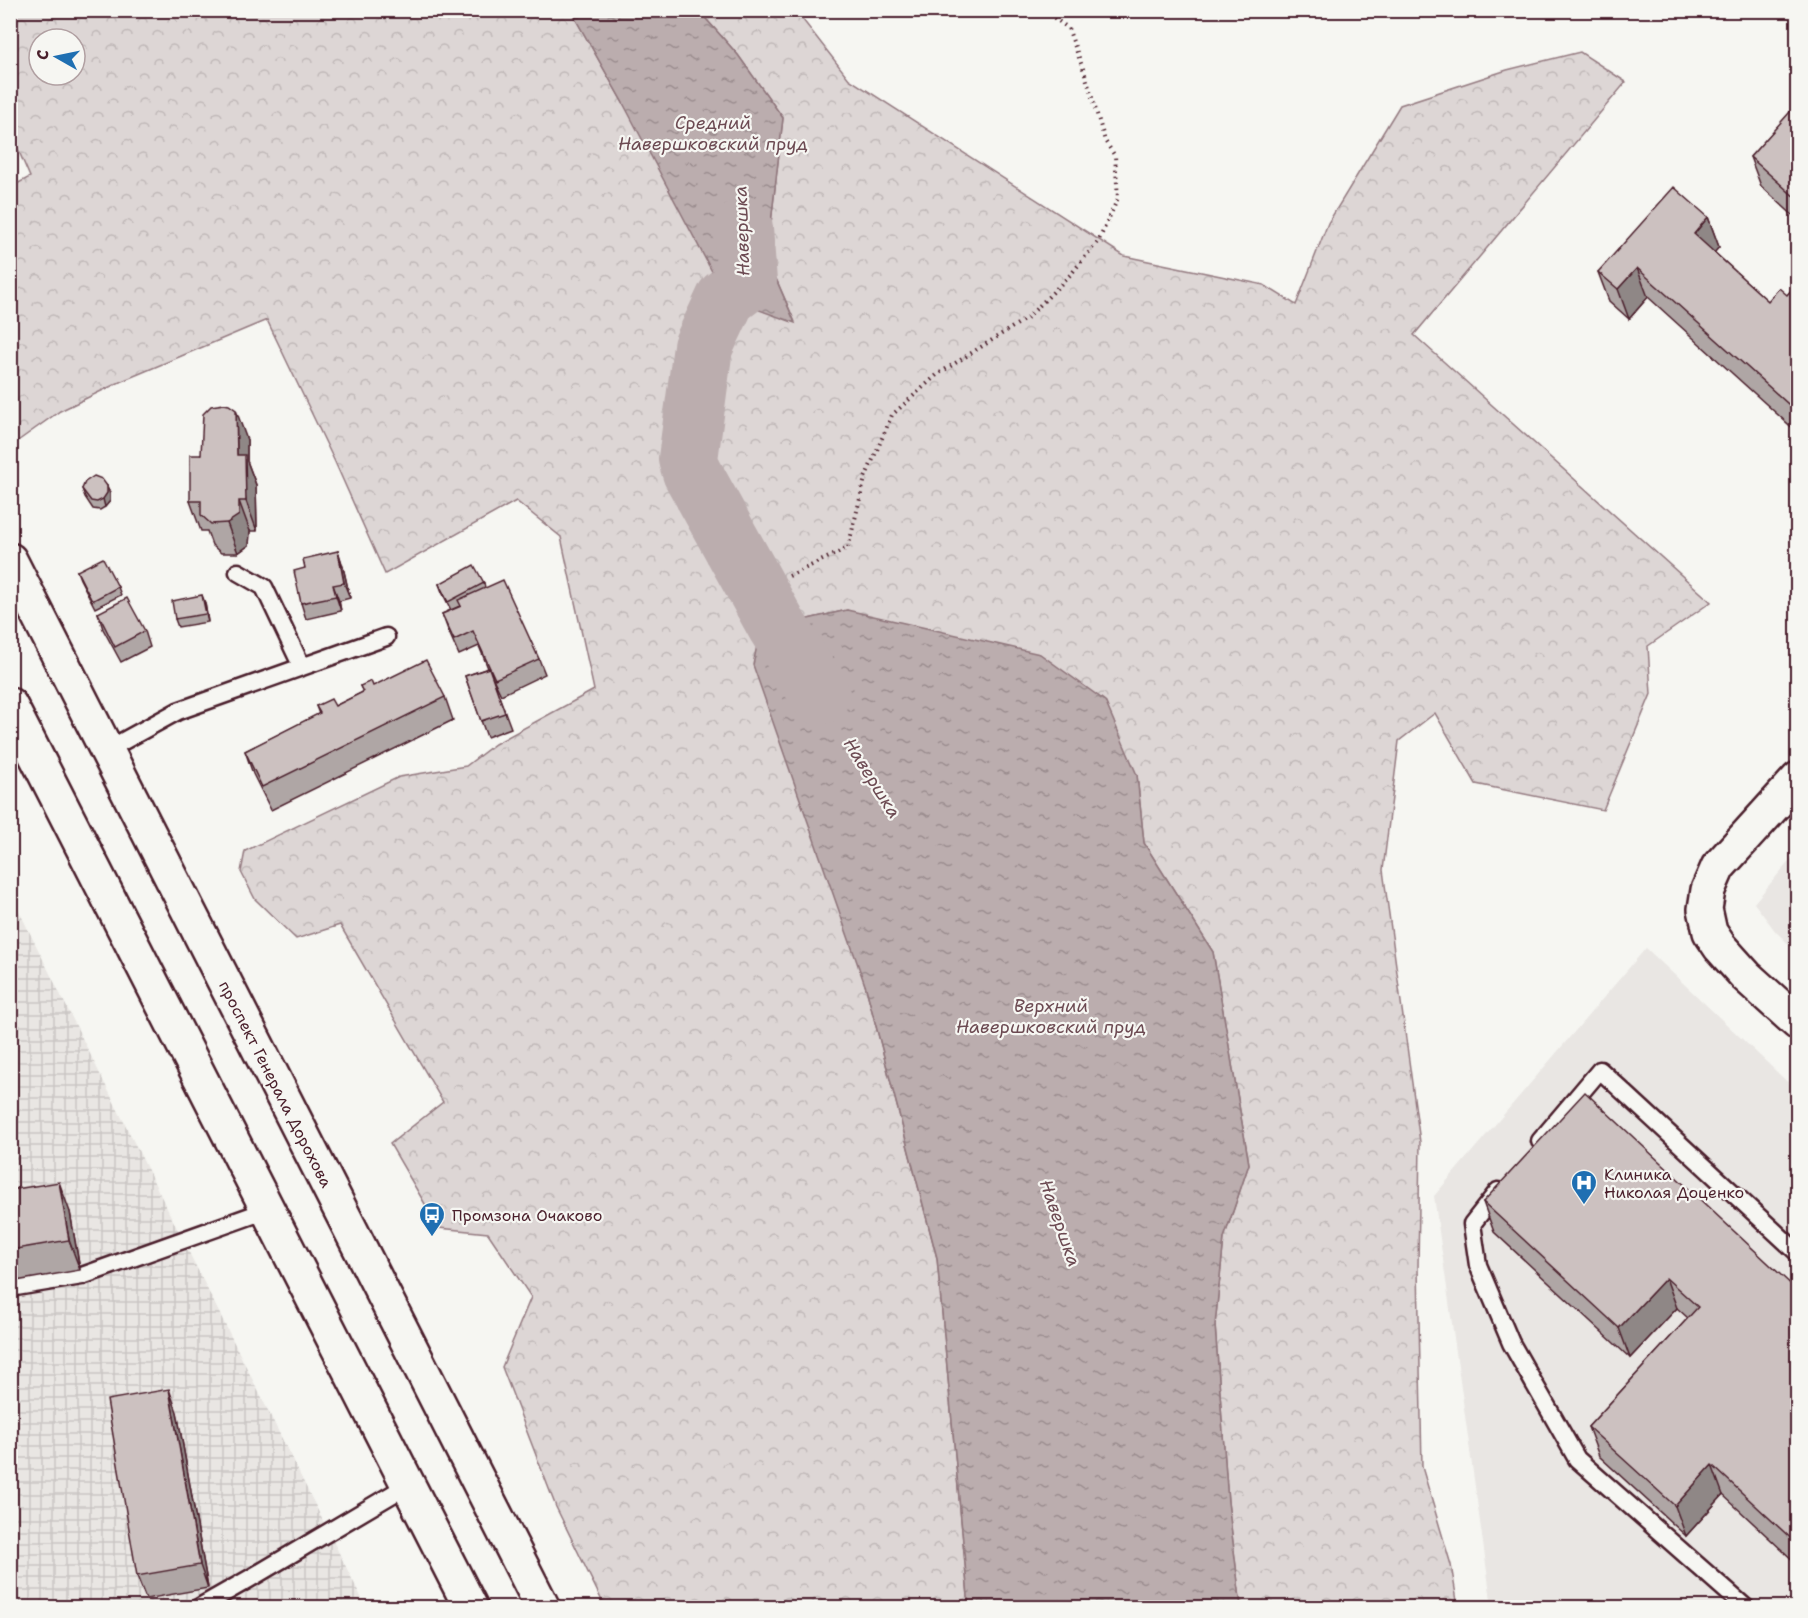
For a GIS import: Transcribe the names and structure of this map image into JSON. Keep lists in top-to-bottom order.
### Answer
{
  "streets": {
    "main road": ["проспект Генерала Дорохова"]
  },
  "water": ["Средний Навершковский пруд", "Навершка", "Верхний Навершковский пруд"],
  "places": {
    "hospital": ["Клиника Николая Доценко"],
    "bus stop": ["Промзона Очаково"]
  },
  "north": "left"
}
